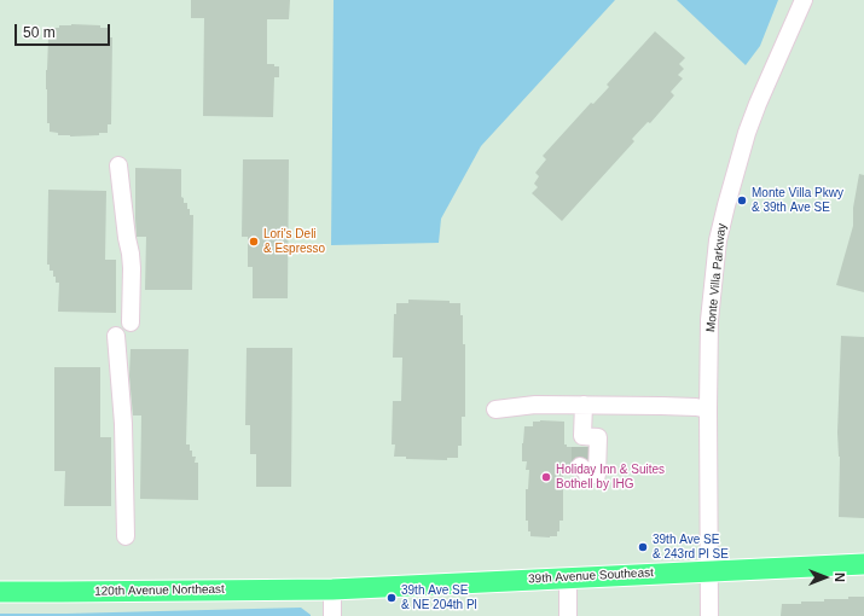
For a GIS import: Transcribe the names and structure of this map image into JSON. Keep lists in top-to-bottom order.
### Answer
{
  "streets": {
    "main road": ["39th Avenue Southeast", "120th Avenue Northeast"],
    "street": ["Monte Villa Parkway"]
  },
  "crossings": [
    ["Monte Villa Parkway", "39th Avenue Southeast"],
    ["39th Avenue Southeast", "120th Avenue Northeast"]
  ],
  "places": [
    "Monte Villa Pkwy & 39th Ave SE",
    "Lori's Deli & Espresso",
    "Holiday Inn & Suites Bothell by IHG",
    "39th Ave SE & 243rd Pl SE",
    "39th Ave SE & NE 204th Pl"
  ],
  "scale_bar": "50 m",
  "north": "right"
}
